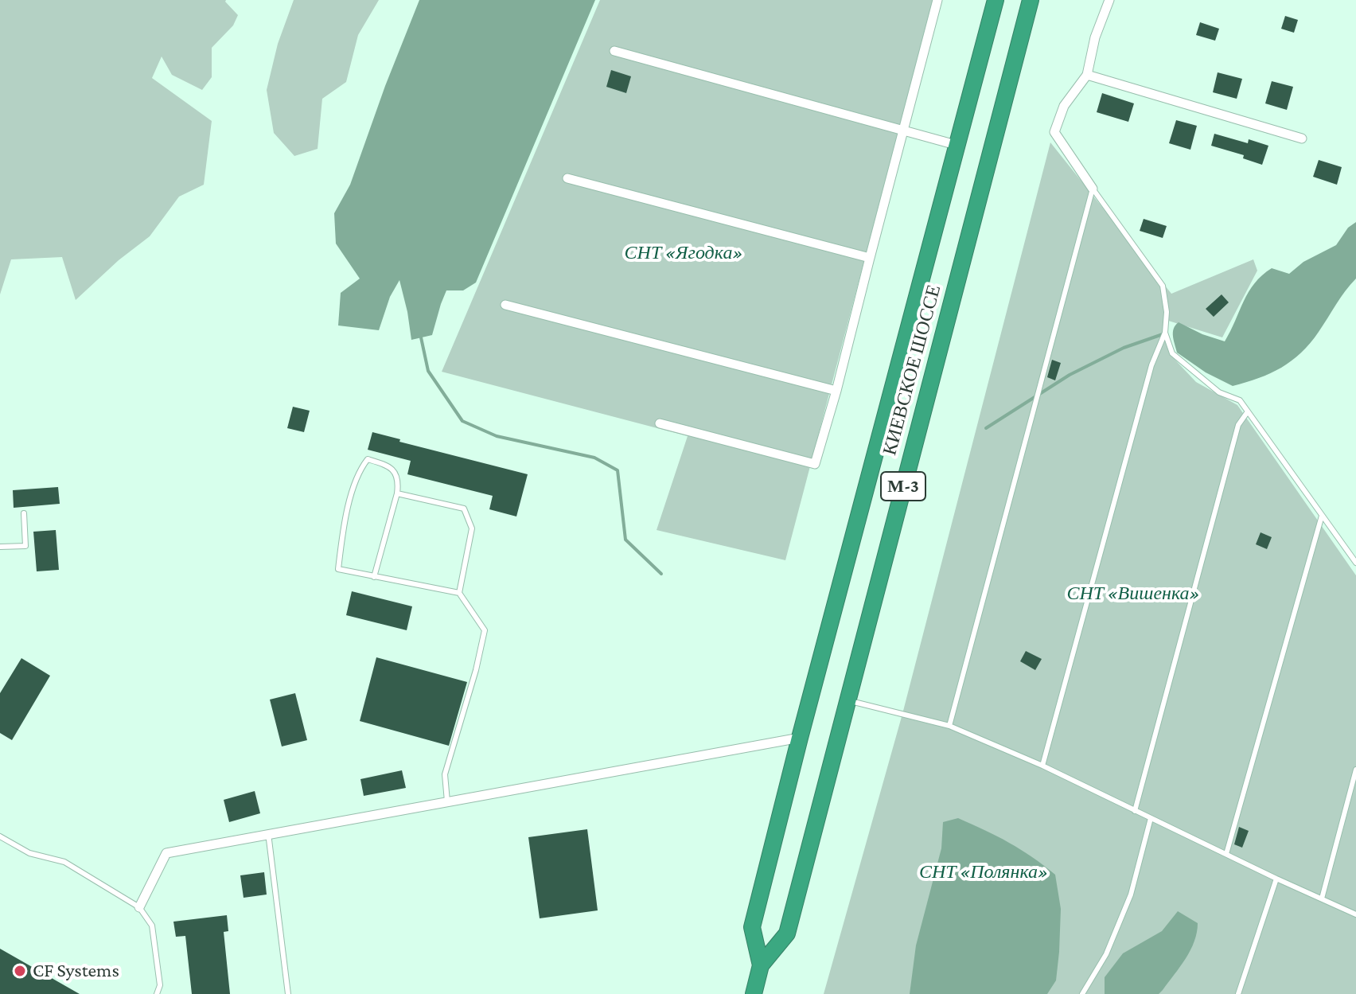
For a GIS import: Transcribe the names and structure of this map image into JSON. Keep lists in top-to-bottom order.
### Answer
{
  "streets": {
    "highway": ["КИЕВСКОЕ ШОССЕ", "М-3"]
  },
  "parks": ["СНТ «Ягодка»", "СНТ «Вишенка»", "СНТ «Полянка»"],
  "places": ["CF Systems"]
}
